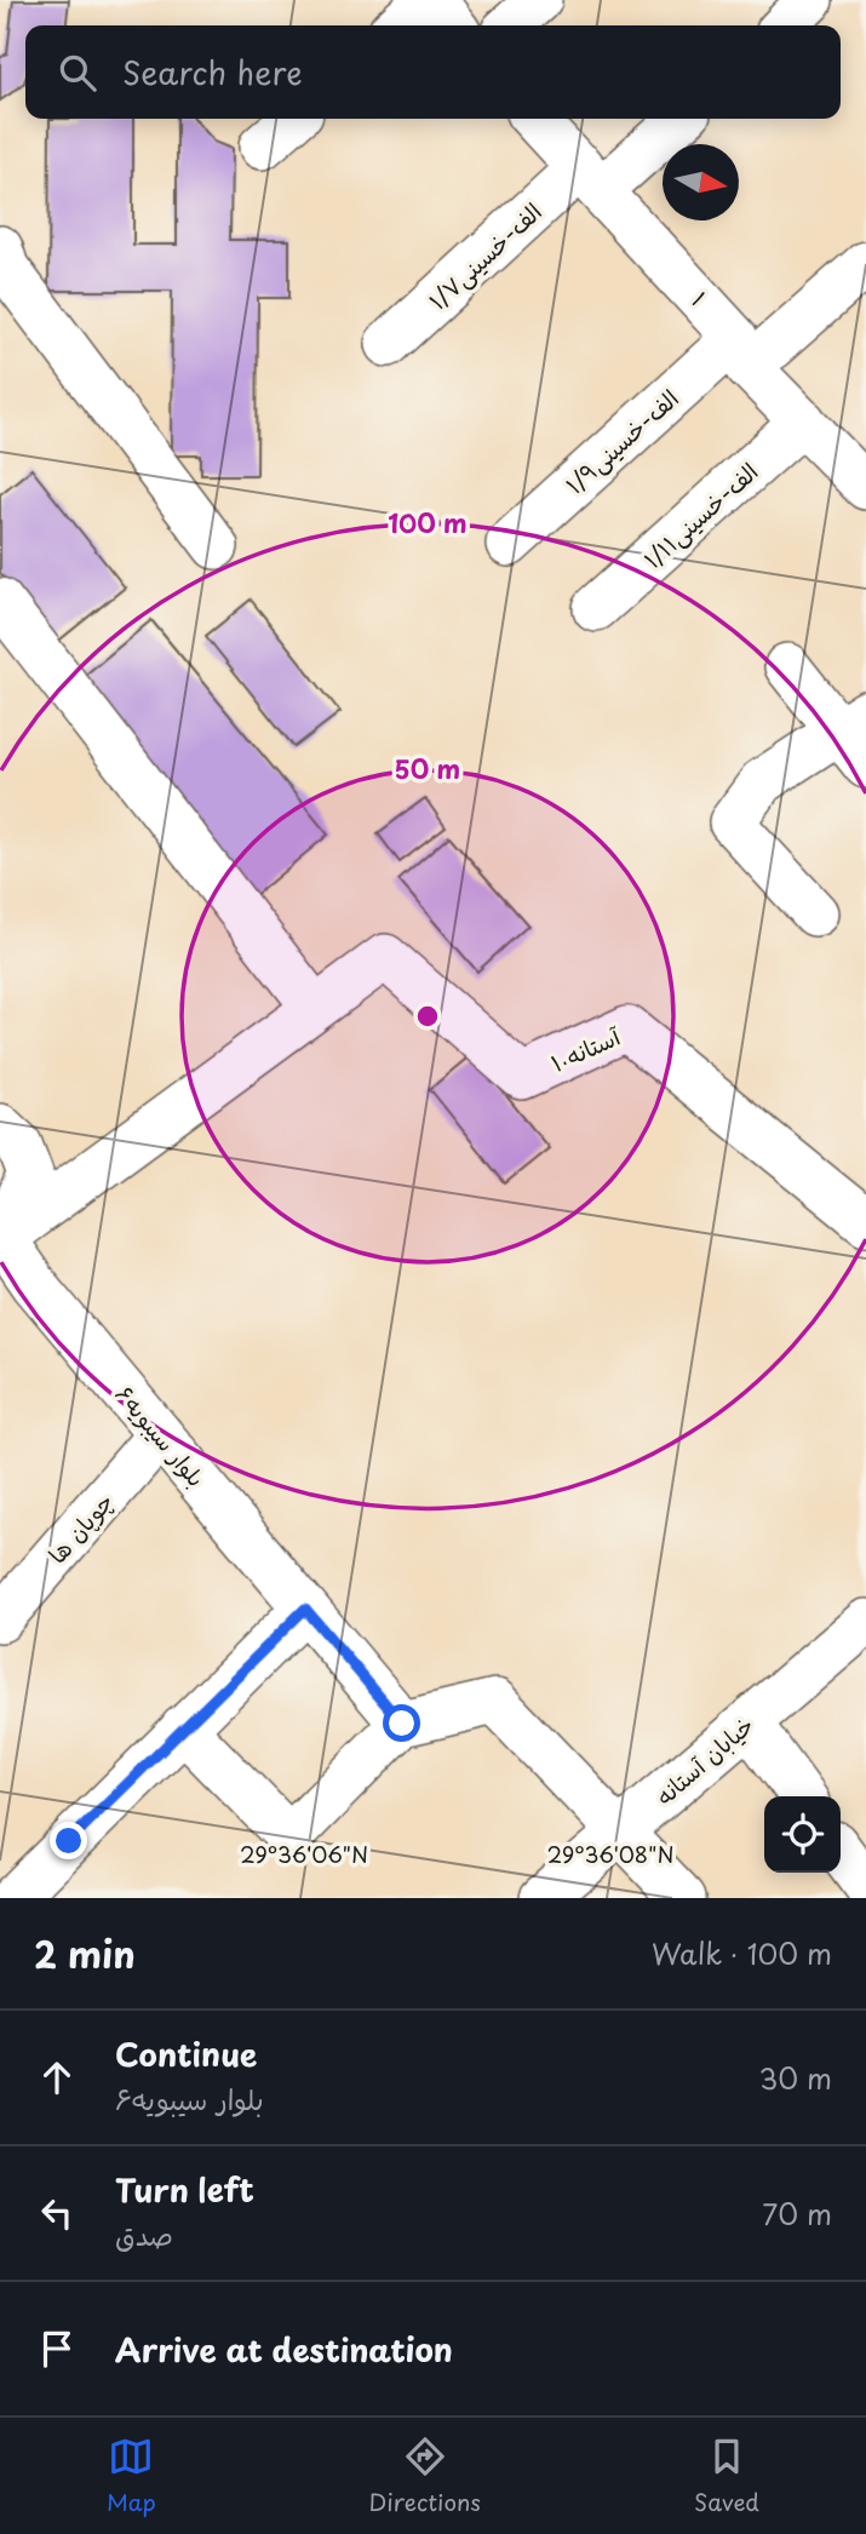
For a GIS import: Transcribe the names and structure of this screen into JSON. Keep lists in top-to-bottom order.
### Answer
{
  "streets": {
    "street": [
      "الف-خسینی۱/۷",
      "۱",
      "الف-خسینی۱/۹",
      "الف-خسینی۱/۱۱",
      "آستانه۱۰",
      "۶بلوار سیبویه",
      "چوپان ها",
      "خیابان آستانه"
    ]
  },
  "crossings": [
    ["الف-خسینی۱/۷", "۱"],
    ["۱", "الف-خسینی۱/۹"],
    ["۱", "الف-خسینی۱/۱۱"],
    ["۶بلوار سیبویه", "چوپان ها"]
  ],
  "north": "right",
  "page": {
    "search": "Search here",
    "heading": ["2 min", "Walk · 100 m"],
    "list": [
      ["Continue", "۶بلوار سیبویه", "30 m"],
      ["Turn left", "صدق", "70 m"],
      "Arrive at destination"
    ],
    "nav": ["Map", "Directions", "Saved"]
  },
  "coordinates": ["29°36'06\"N", "29°36'08\"N"],
  "rings": ["100 m", "50 m"]
}
